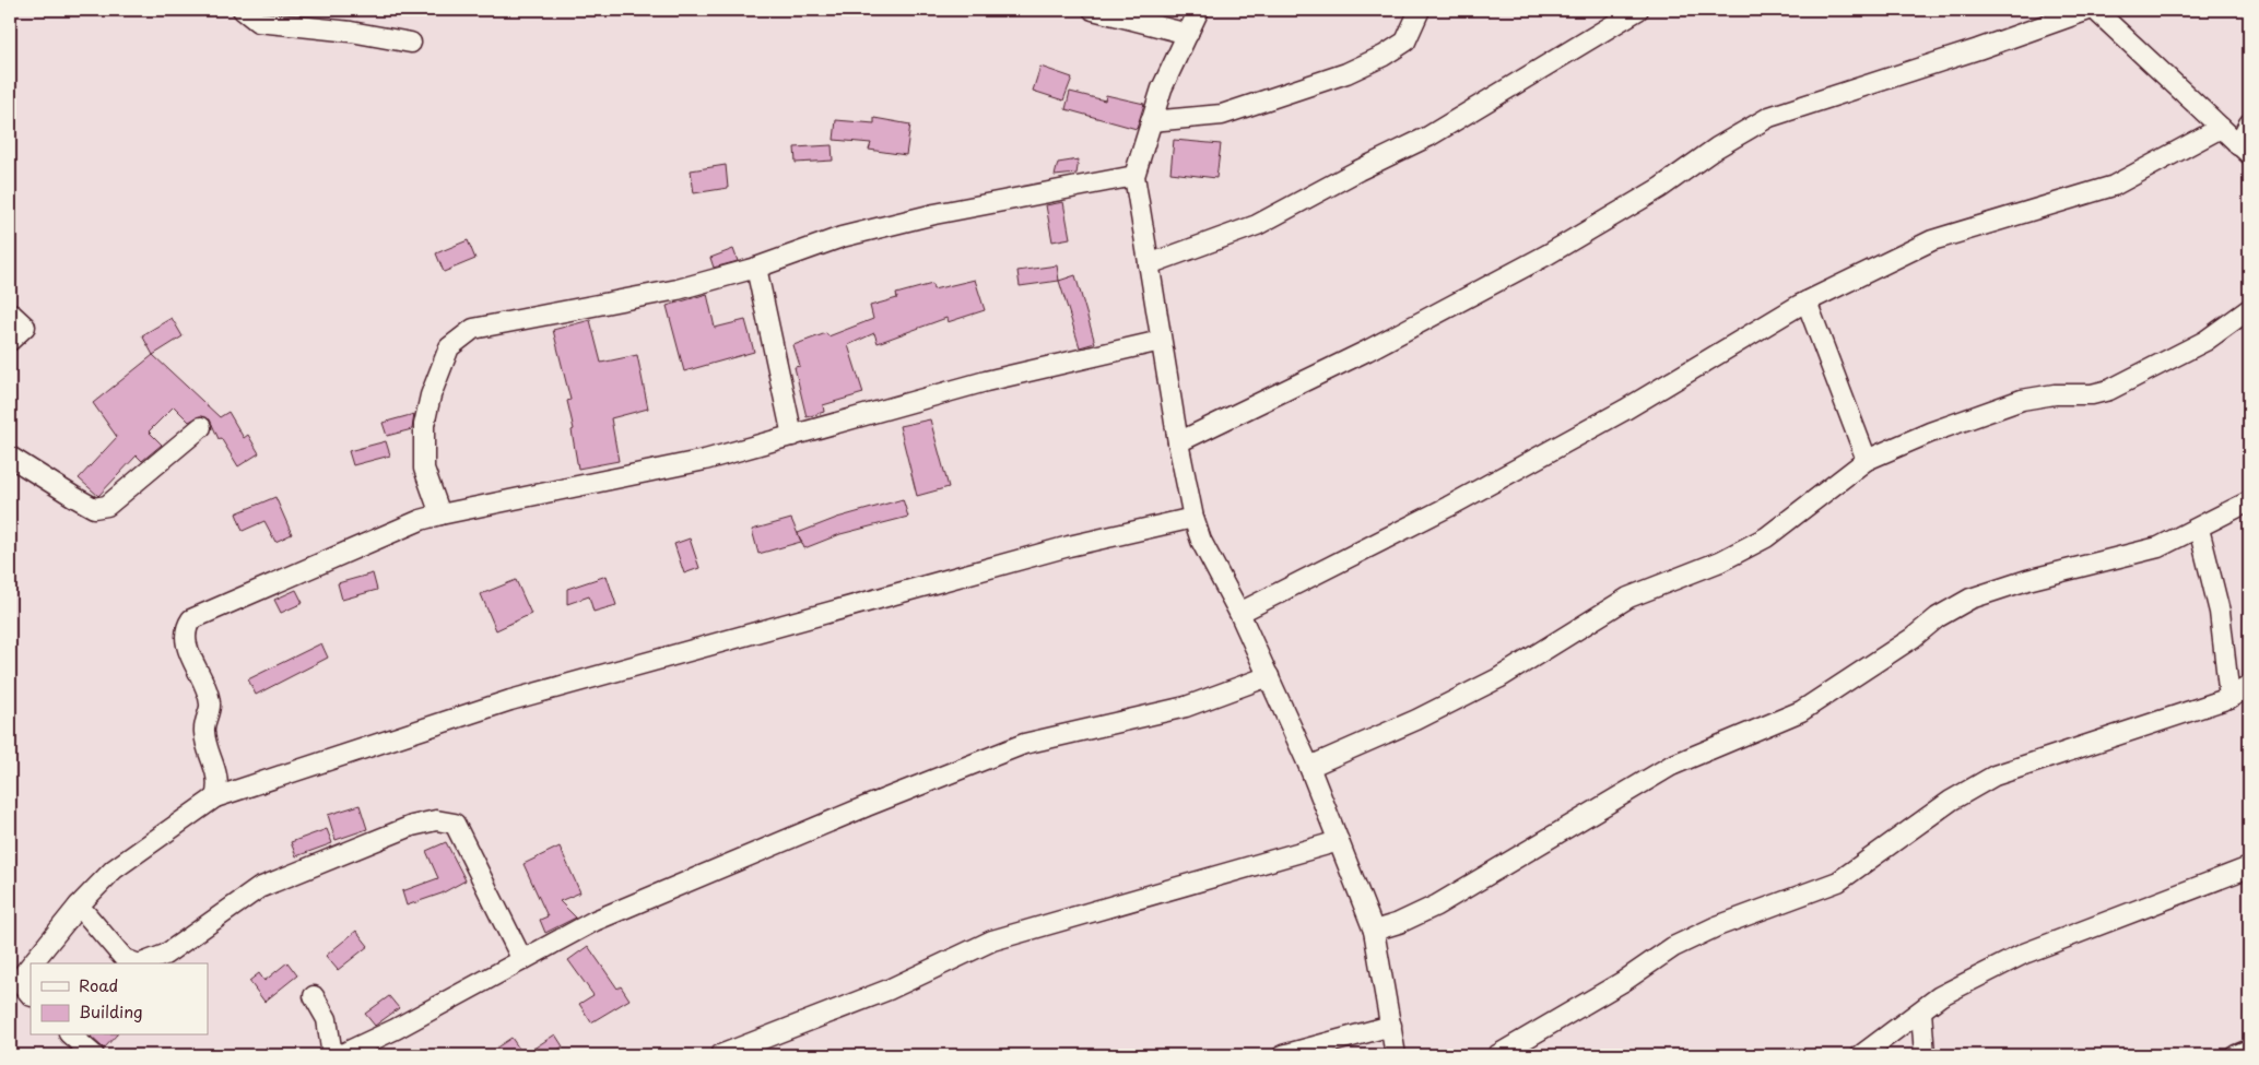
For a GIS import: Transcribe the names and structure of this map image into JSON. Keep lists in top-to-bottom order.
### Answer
{
  "legend": ["Road", "Building"]
}
